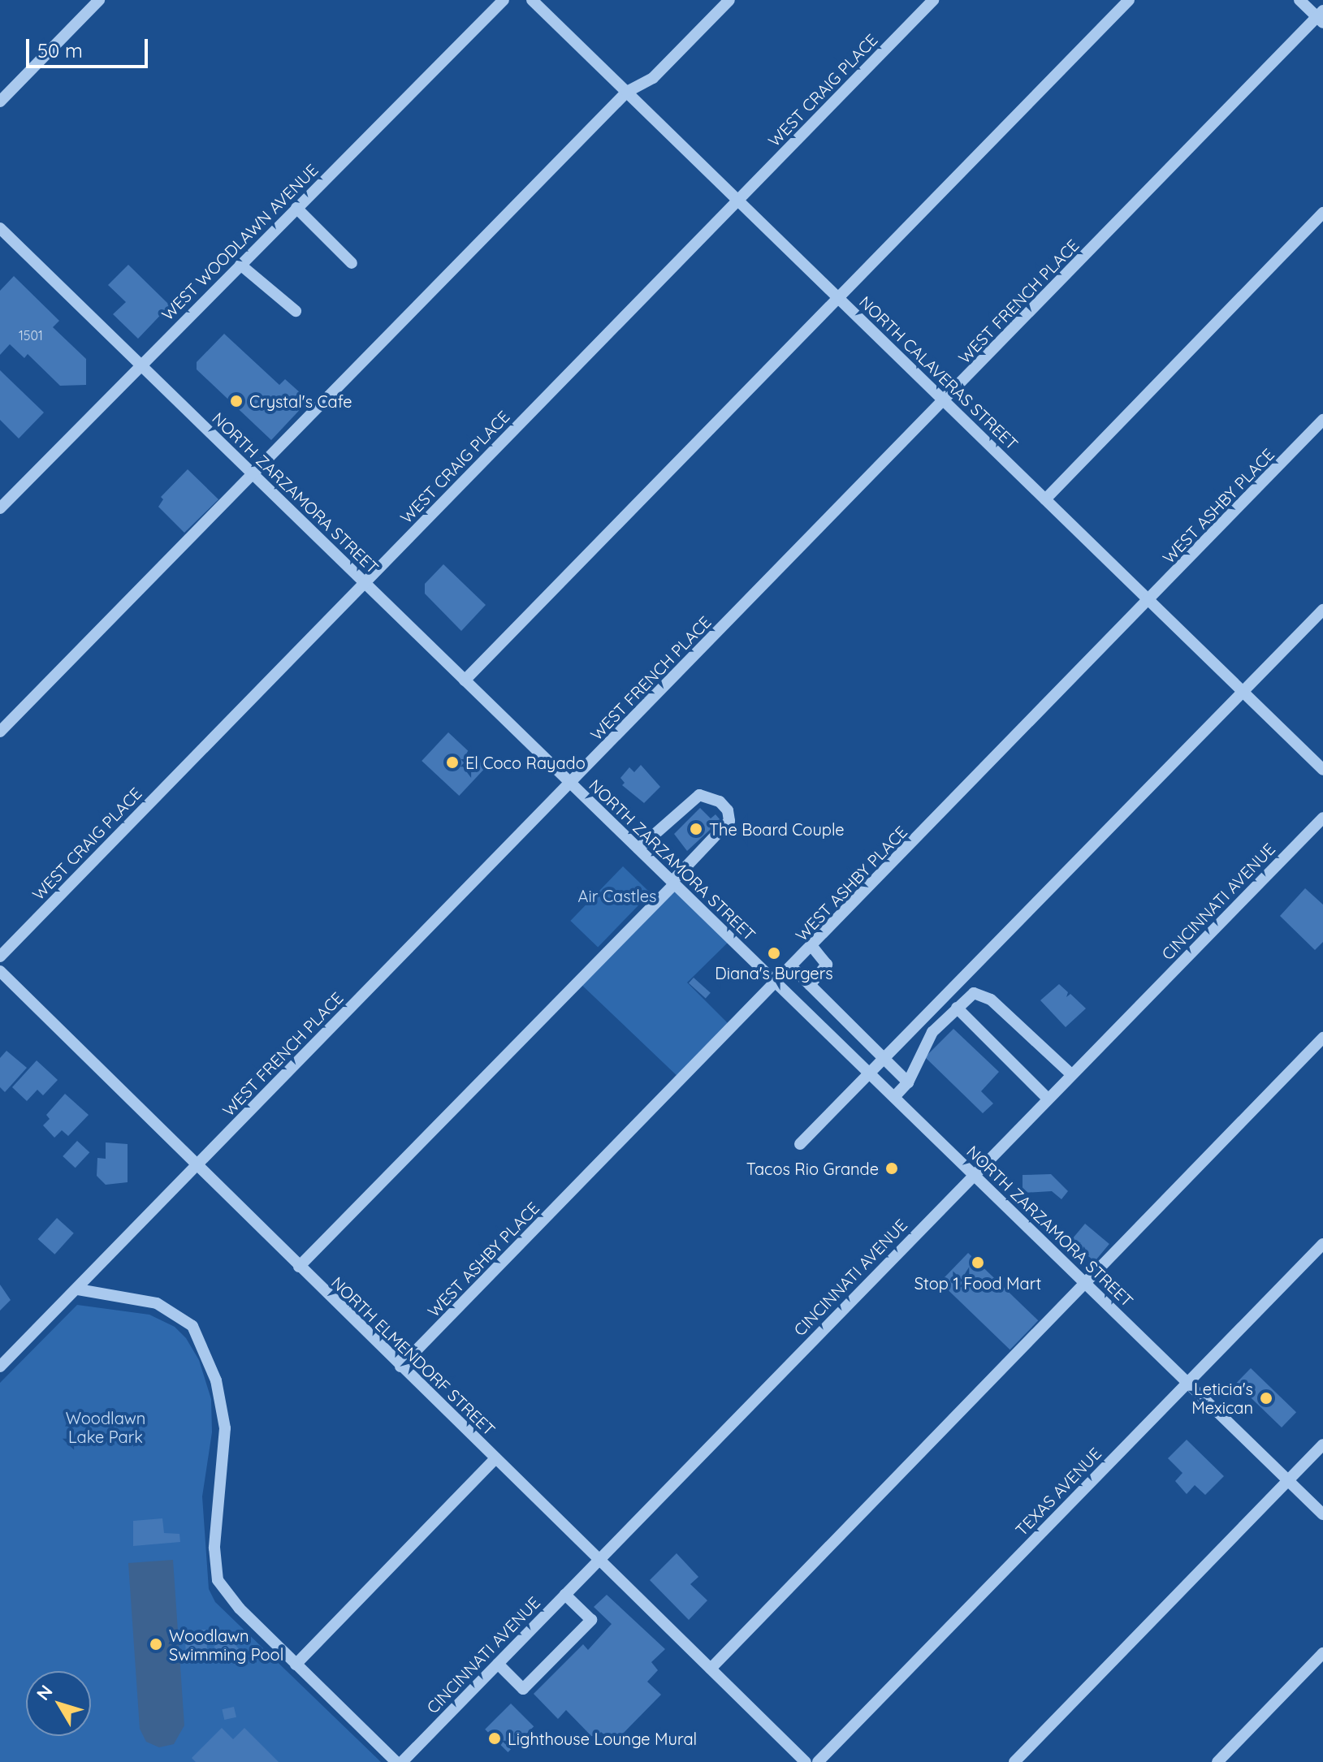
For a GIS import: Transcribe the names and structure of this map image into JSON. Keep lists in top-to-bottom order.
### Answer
{
  "streets": {
    "street": [
      "WEST CRAIG PLACE",
      "WEST WOODLAWN AVENUE",
      "WEST FRENCH PLACE",
      "NORTH CALAVERAS STREET",
      "NORTH ZARZAMORA STREET",
      "WEST ASHBY PLACE",
      "CINCINNATI AVENUE",
      "NORTH ELMENDORF STREET",
      "TEXAS AVENUE"
    ]
  },
  "crossings": [
    ["WEST CRAIG PLACE", "NORTH CALAVERAS STREET"],
    ["WEST CRAIG PLACE", "NORTH ZARZAMORA STREET"],
    ["WEST WOODLAWN AVENUE", "NORTH ZARZAMORA STREET"],
    ["WEST FRENCH PLACE", "NORTH CALAVERAS STREET"],
    ["WEST FRENCH PLACE", "NORTH ZARZAMORA STREET"],
    ["WEST FRENCH PLACE", "NORTH ELMENDORF STREET"],
    ["NORTH CALAVERAS STREET", "WEST ASHBY PLACE"],
    ["NORTH ZARZAMORA STREET", "WEST ASHBY PLACE"],
    ["NORTH ZARZAMORA STREET", "CINCINNATI AVENUE"],
    ["NORTH ZARZAMORA STREET", "TEXAS AVENUE"],
    ["WEST ASHBY PLACE", "NORTH ELMENDORF STREET"],
    ["CINCINNATI AVENUE", "NORTH ELMENDORF STREET"]
  ],
  "parks": ["Air Castles", "Woodlawn Lake Park"],
  "places": [
    "Crystal's Cafe",
    "El Coco Rayado",
    "The Board Couple",
    "Diana's Burgers",
    "Tacos Rio Grande",
    "Stop 1 Food Mart",
    "Leticia's Mexican",
    "Woodlawn Swimming Pool",
    "Lighthouse Lounge Mural"
  ],
  "house_numbers": ["1501"],
  "scale_bar": "50 m",
  "north": "top left"
}
